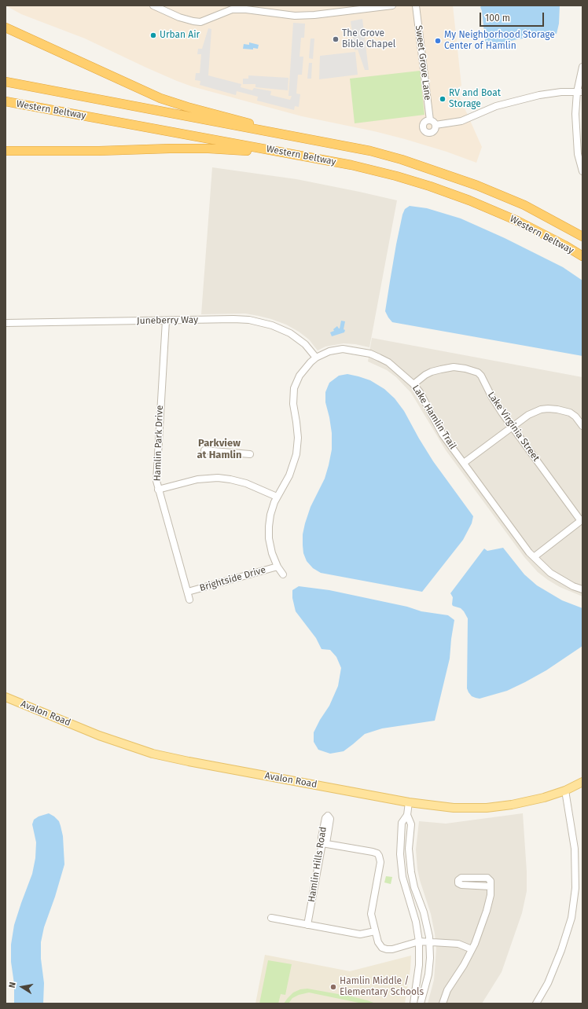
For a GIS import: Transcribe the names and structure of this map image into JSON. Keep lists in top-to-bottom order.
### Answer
{
  "streets": {
    "highway": ["Western Beltway"],
    "main road": ["Avalon Road"],
    "street": [
      "Sweet Grove Lane",
      "Juneberry Way",
      "Lake Hamlin Trail",
      "Lake Virginia Street",
      "Hamlin Park Drive",
      "Brightside Drive",
      "Hamlin Hills Road"
    ]
  },
  "crossings": [
    ["Juneberry Way", "Lake Hamlin Trail"],
    ["Juneberry Way", "Hamlin Park Drive"],
    ["Lake Hamlin Trail", "Lake Virginia Street"],
    ["Lake Hamlin Trail", "Brightside Drive"],
    ["Hamlin Park Drive", "Brightside Drive"]
  ],
  "districts": ["Parkview at Hamlin"],
  "places": [
    "Urban Air",
    "The Grove Bible Chapel",
    "My Neighborhood Storage Center of Hamlin",
    "RV and Boat Storage",
    "Hamlin Middle / Elementary Schools"
  ],
  "scale_bar": "100 m",
  "north": "left"
}
